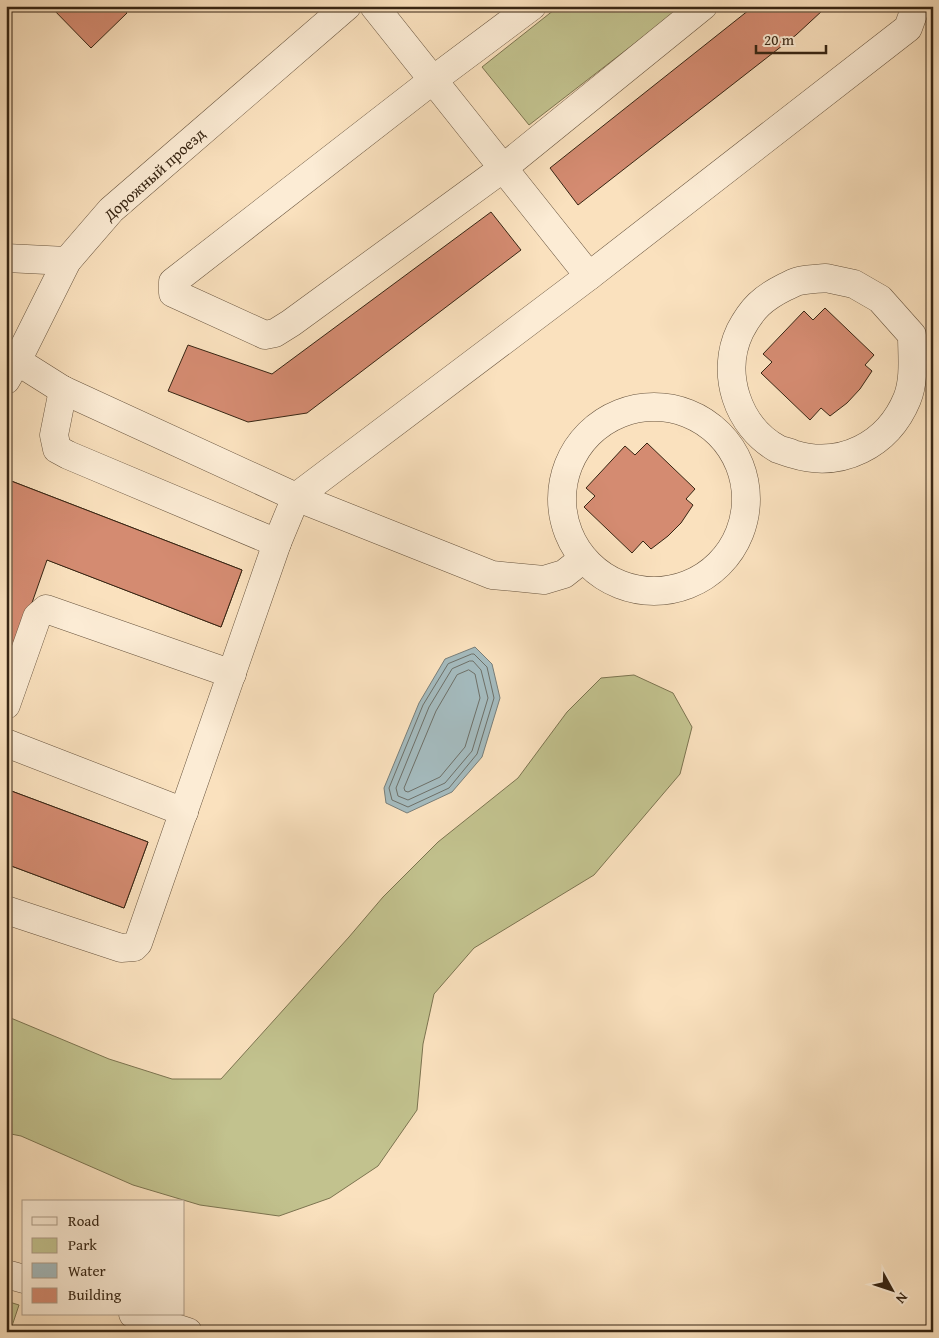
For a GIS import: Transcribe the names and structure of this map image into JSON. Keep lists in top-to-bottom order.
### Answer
{
  "streets": {
    "street": ["Дорожный проезд"]
  },
  "legend": [
    "Road",
    "Park",
    "Water",
    "Building"
  ],
  "scale_bar": "20 m",
  "north": "bottom right"
}
